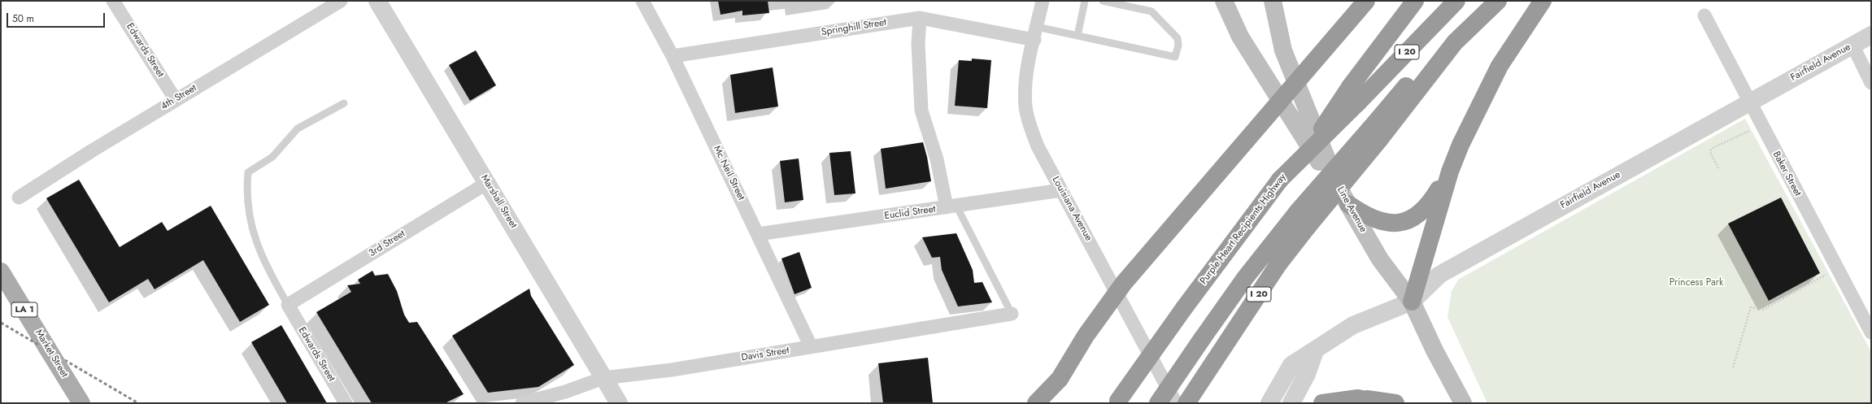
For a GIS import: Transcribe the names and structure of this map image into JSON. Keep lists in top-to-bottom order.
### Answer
{
  "streets": {
    "highway": ["I 20", "Purple Heart Recipients Highway"],
    "main road": ["Line Avenue", "LA 1", "Market Street"],
    "street": [
      "Springhill Street",
      "Edwards Street",
      "Fairfield Avenue",
      "4th Street",
      "Mc Neil Street",
      "Baker Street",
      "Marshall Street",
      "Louisiana Avenue",
      "Euclid Street",
      "3rd Street",
      "Davis Street"
    ]
  },
  "crossings": [
    ["Springhill Street", "Mc Neil Street"],
    ["Springhill Street", "Louisiana Avenue"],
    ["Edwards Street", "4th Street"],
    ["Edwards Street", "3rd Street"],
    ["Fairfield Avenue", "Baker Street"],
    ["Fairfield Avenue", "Line Avenue"],
    ["Mc Neil Street", "Euclid Street"],
    ["Mc Neil Street", "Davis Street"],
    ["Marshall Street", "3rd Street"],
    ["Marshall Street", "Davis Street"],
    ["Louisiana Avenue", "Euclid Street"]
  ],
  "parks": ["Princess Park"],
  "scale_bar": "50 m"
}
